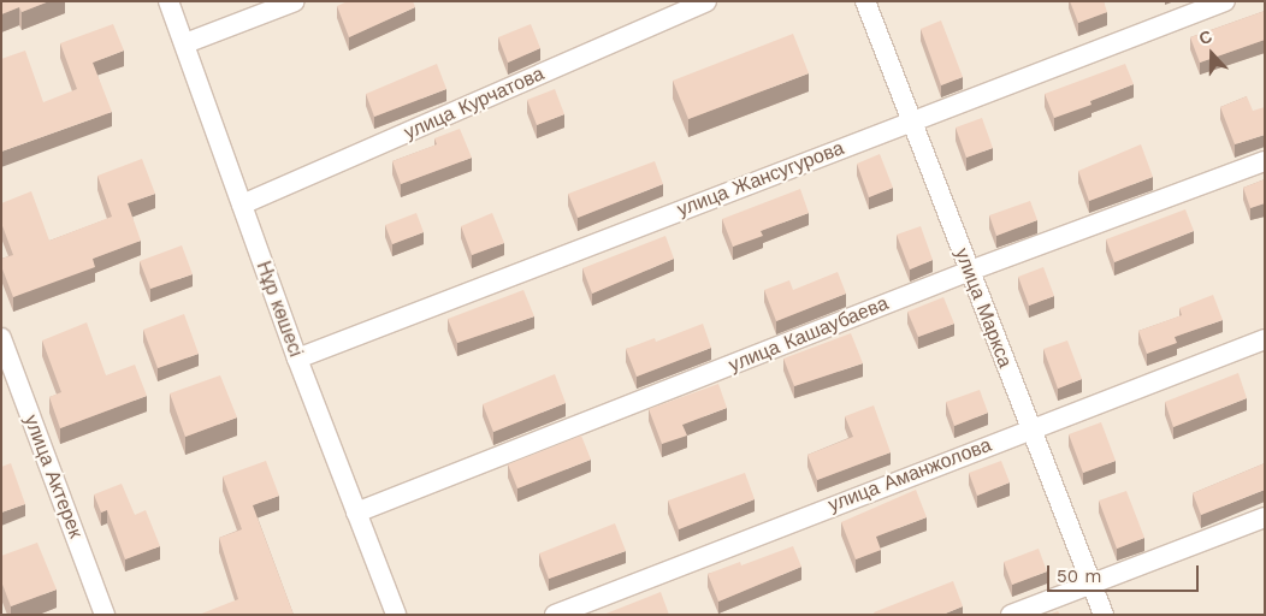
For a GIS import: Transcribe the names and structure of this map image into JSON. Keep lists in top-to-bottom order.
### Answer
{
  "streets": {
    "street": [
      "улица Курчатова",
      "улица Жансугурова",
      "улица Маркса",
      "Нұр көшесі",
      "улица Кашаубаева",
      "улица Аманжолова",
      "улица Актерек"
    ]
  },
  "crossings": [
    ["улица Курчатова", "Нұр көшесі"],
    ["улица Жансугурова", "улица Маркса"],
    ["улица Жансугурова", "Нұр көшесі"],
    ["улица Маркса", "улица Кашаубаева"],
    ["улица Маркса", "улица Аманжолова"],
    ["Нұр көшесі", "улица Кашаубаева"]
  ],
  "scale_bar": "50 m",
  "north": "top"
}
